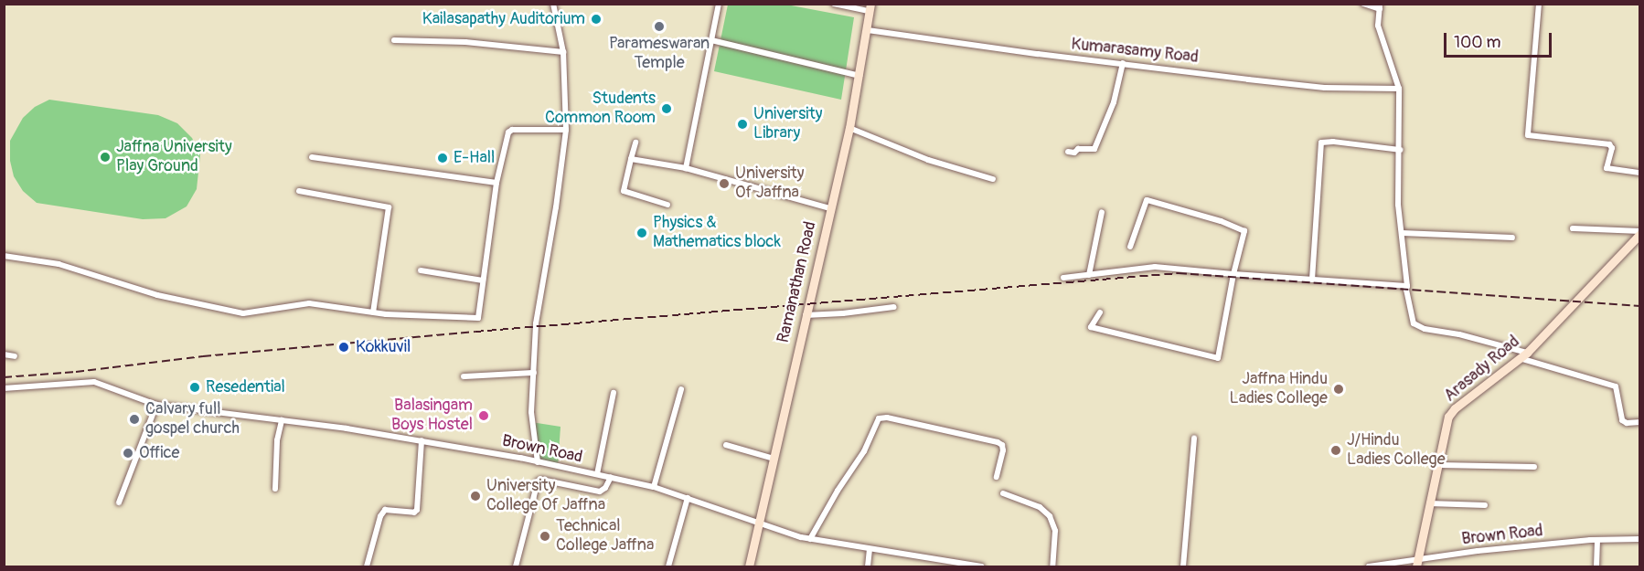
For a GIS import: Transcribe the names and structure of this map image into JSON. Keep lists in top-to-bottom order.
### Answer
{
  "streets": {
    "main road": ["Ramanathan Road", "Arasady Road"],
    "street": ["Kumarasamy Road", "Brown Road"]
  },
  "crossings": [
    ["Kumarasamy Road", "Ramanathan Road"],
    ["Ramanathan Road", "Brown Road"],
    ["Arasady Road", "Brown Road"]
  ],
  "places": [
    "Kailasapathy Auditorium",
    "Parameswaran Temple",
    "Students Common Room",
    "University Library",
    "Jaffna University Play Ground",
    "E-Hall",
    "University Of Jaffna",
    "Physics & Mathematics block",
    "Kokkuvil",
    "Resedential",
    "Jaffna Hindu Ladies College",
    "Balasingam Boys Hostel",
    "Calvary full gospel church",
    "J/Hindu Ladies College",
    "Office",
    "University College Of Jaffna",
    "Technical College Jaffna"
  ],
  "scale_bar": "100 m"
}
